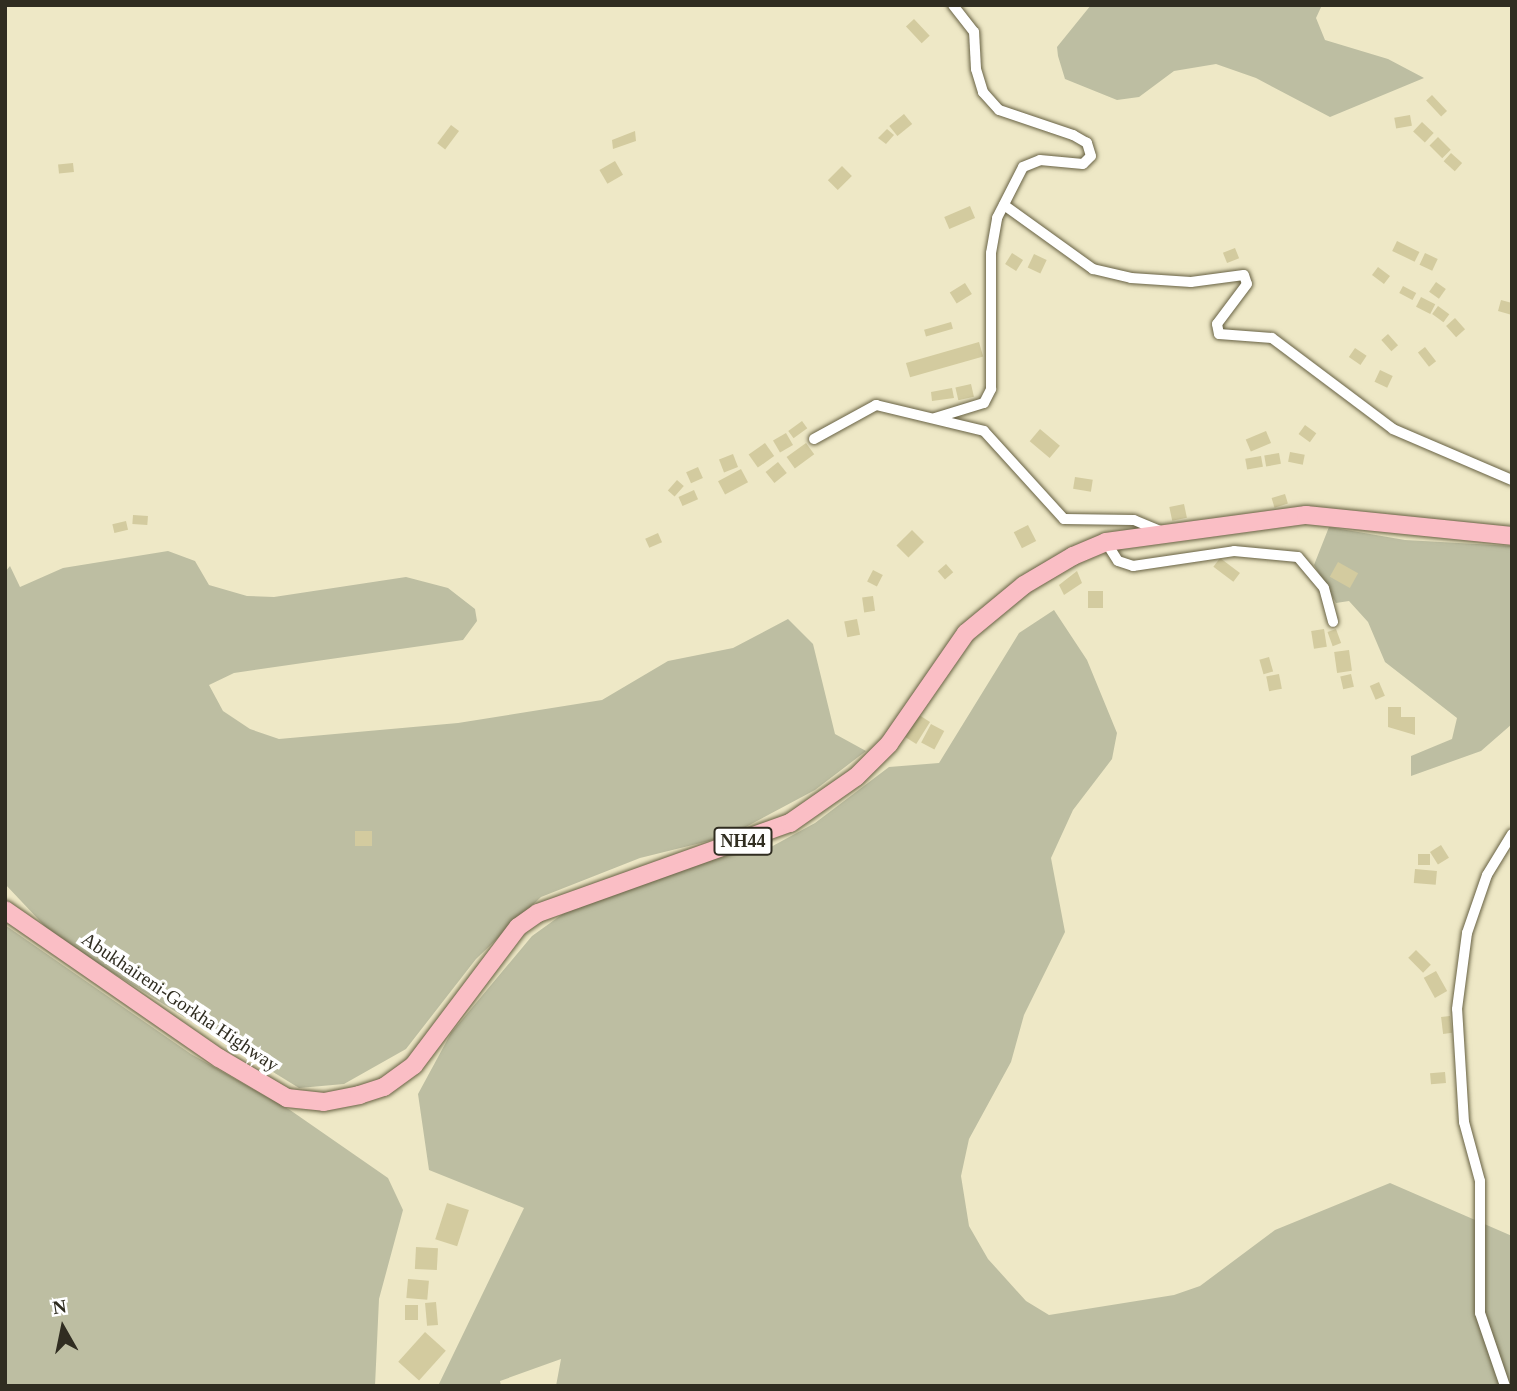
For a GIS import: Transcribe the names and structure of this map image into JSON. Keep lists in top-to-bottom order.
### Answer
{
  "streets": {
    "main road": ["NH44", "Abukhaireni-Gorkha Highway"]
  },
  "north": "top"
}
